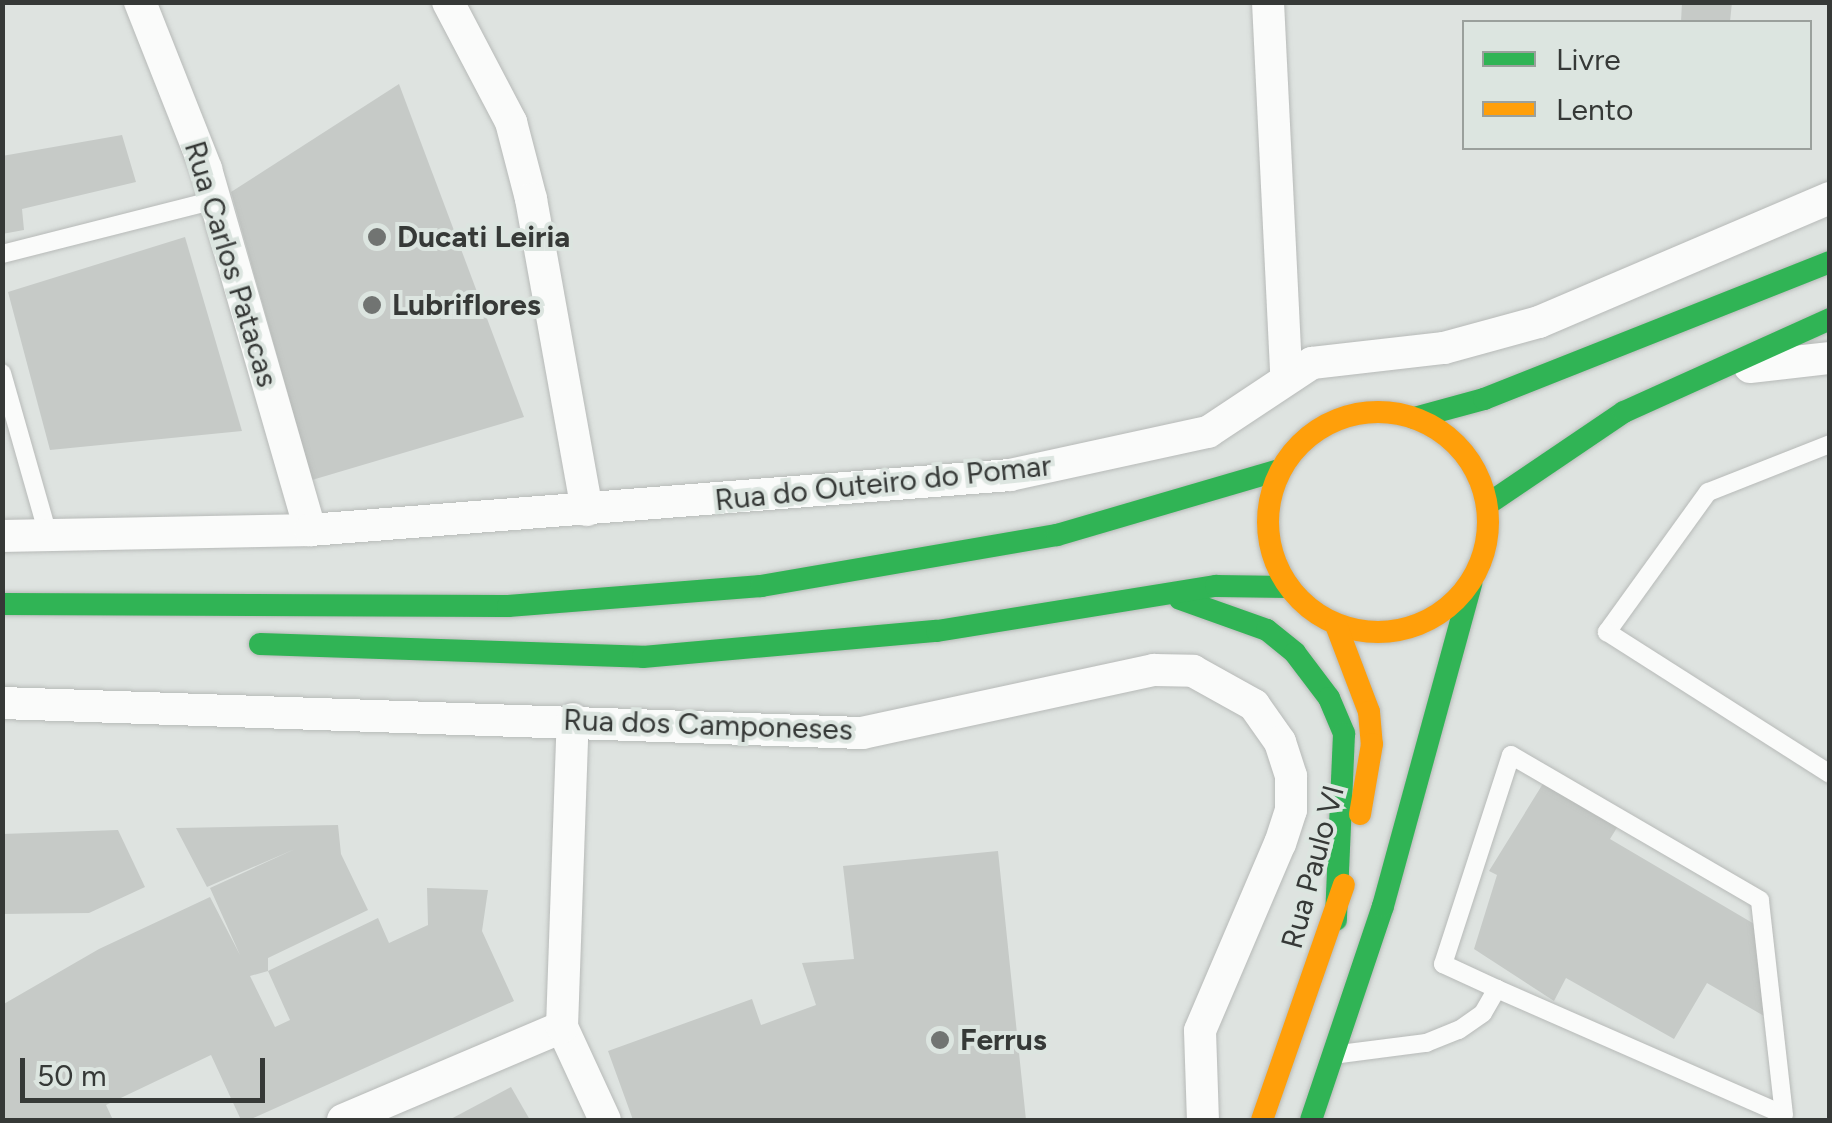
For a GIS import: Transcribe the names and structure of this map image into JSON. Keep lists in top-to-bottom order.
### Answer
{
  "streets": {
    "main road": ["Rua Paulo VI"],
    "street": ["Rua Carlos Patacas", "Rua do Outeiro do Pomar", "Rua dos Camponeses"]
  },
  "crossings": [
    ["Rua Carlos Patacas", "Rua do Outeiro do Pomar"]
  ],
  "places": ["Ducati Leiria", "Lubriflores", "Ferrus"],
  "legend": ["Livre", "Lento"],
  "scale_bar": "50 m"
}
